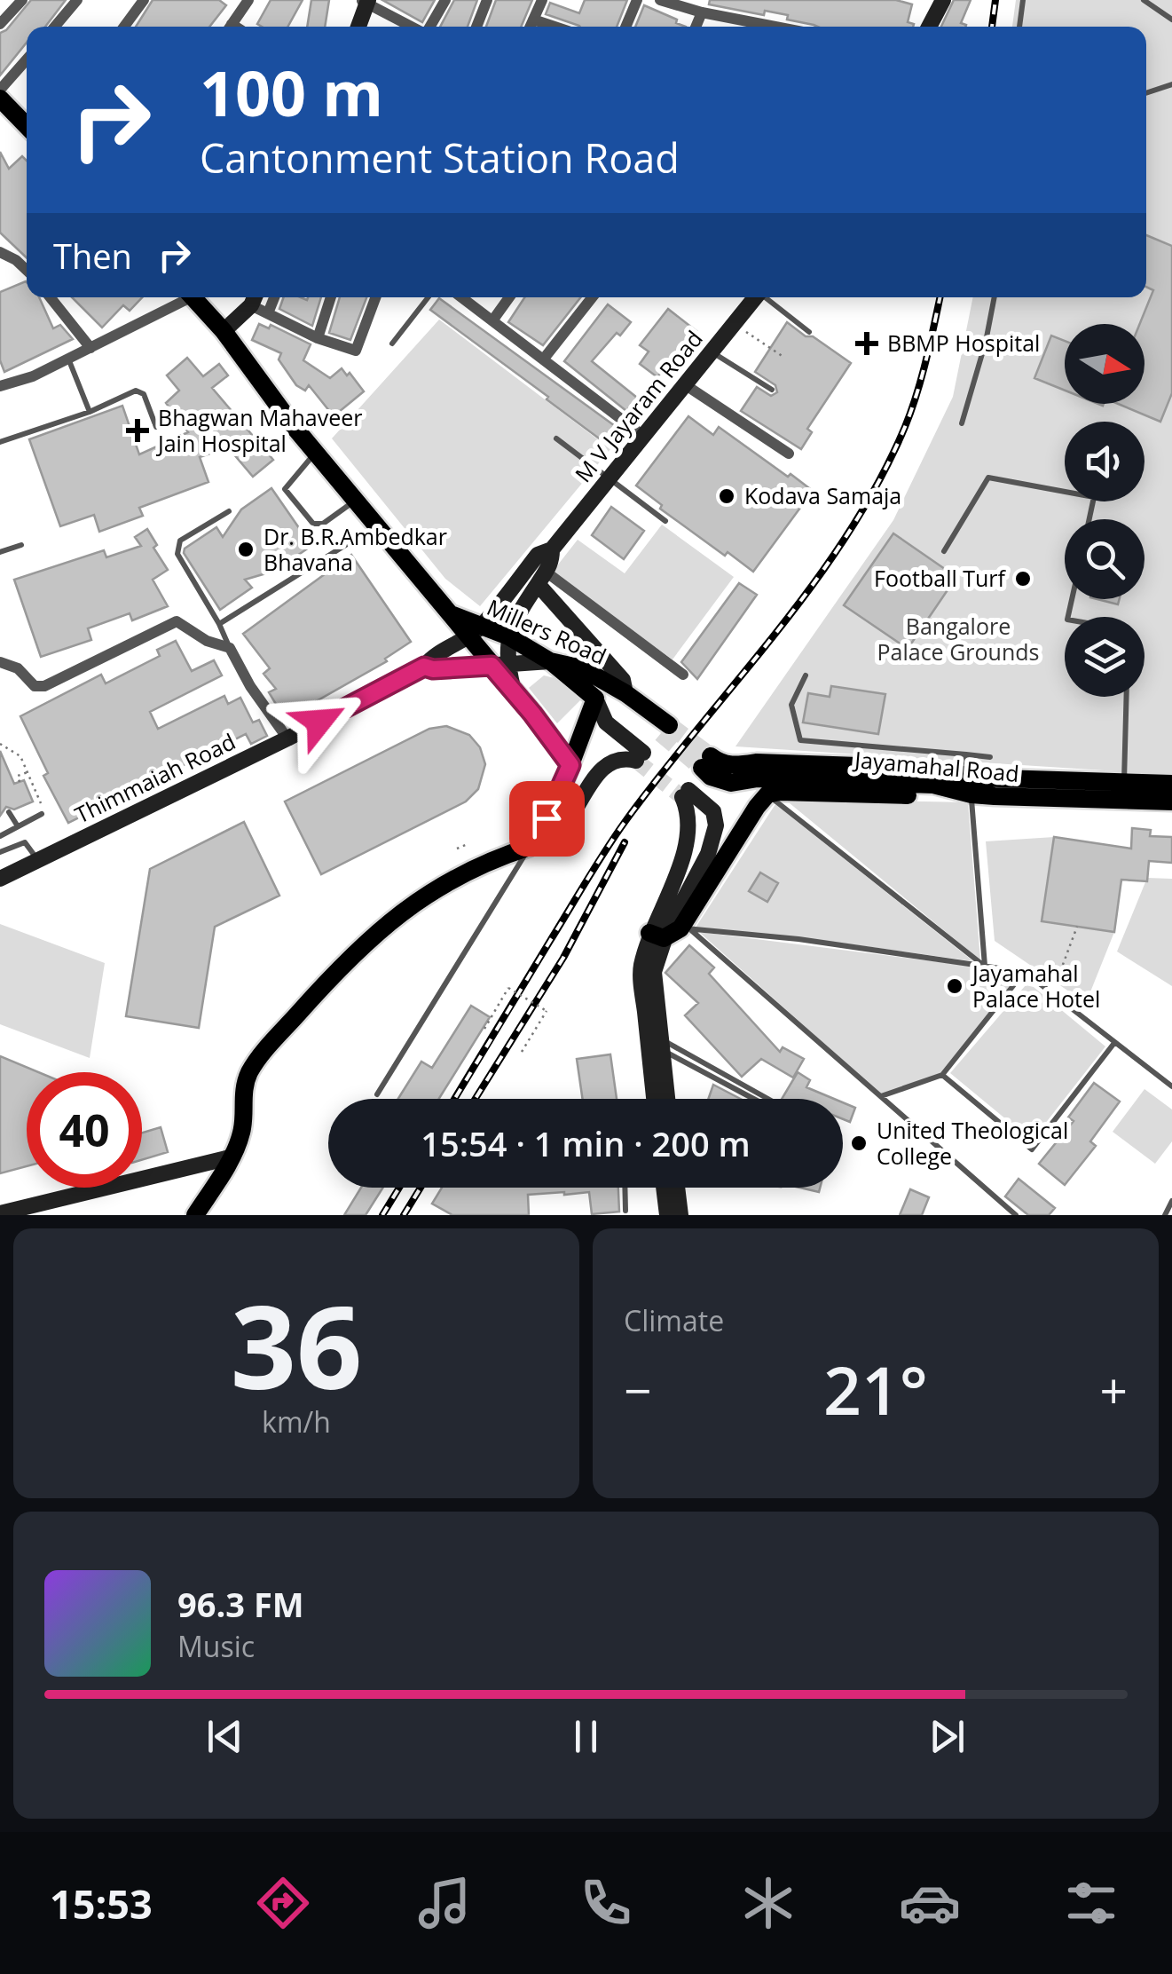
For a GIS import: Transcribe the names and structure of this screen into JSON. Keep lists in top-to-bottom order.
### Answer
{
  "streets": {
    "main road": ["Millers Road", "Jayamahal Road"],
    "street": ["M V Jayaram Road", "Thimmaiah Road"]
  },
  "crossings": [
    ["M V Jayaram Road", "Millers Road"],
    ["M V Jayaram Road", "Thimmaiah Road"],
    ["Millers Road", "Thimmaiah Road"]
  ],
  "parks": ["Bangalore Palace Grounds"],
  "places": {
    "health": ["BBMP Hospital", "Bhagwan Mahaveer Jain Hospital"],
    "other": [
      "Kodava Samaja",
      "Dr. B.R.Ambedkar Bhavana",
      "Football Turf",
      "Jayamahal Palace Hotel",
      "United Theological College"
    ]
  },
  "north": "right",
  "page": {
    "turn": ["100 m", "Cantonment Station Road"],
    "then": "Then",
    "limit": "40",
    "trip": "15:54 · 1 min · 200 m",
    "tile": [
      ["36", "km/h"],
      "Climate"
    ],
    "heat": ["−", "21°", "+"],
    "song": ["96.3 FM", "Music"],
    "tabs": "15:53"
  }
}
